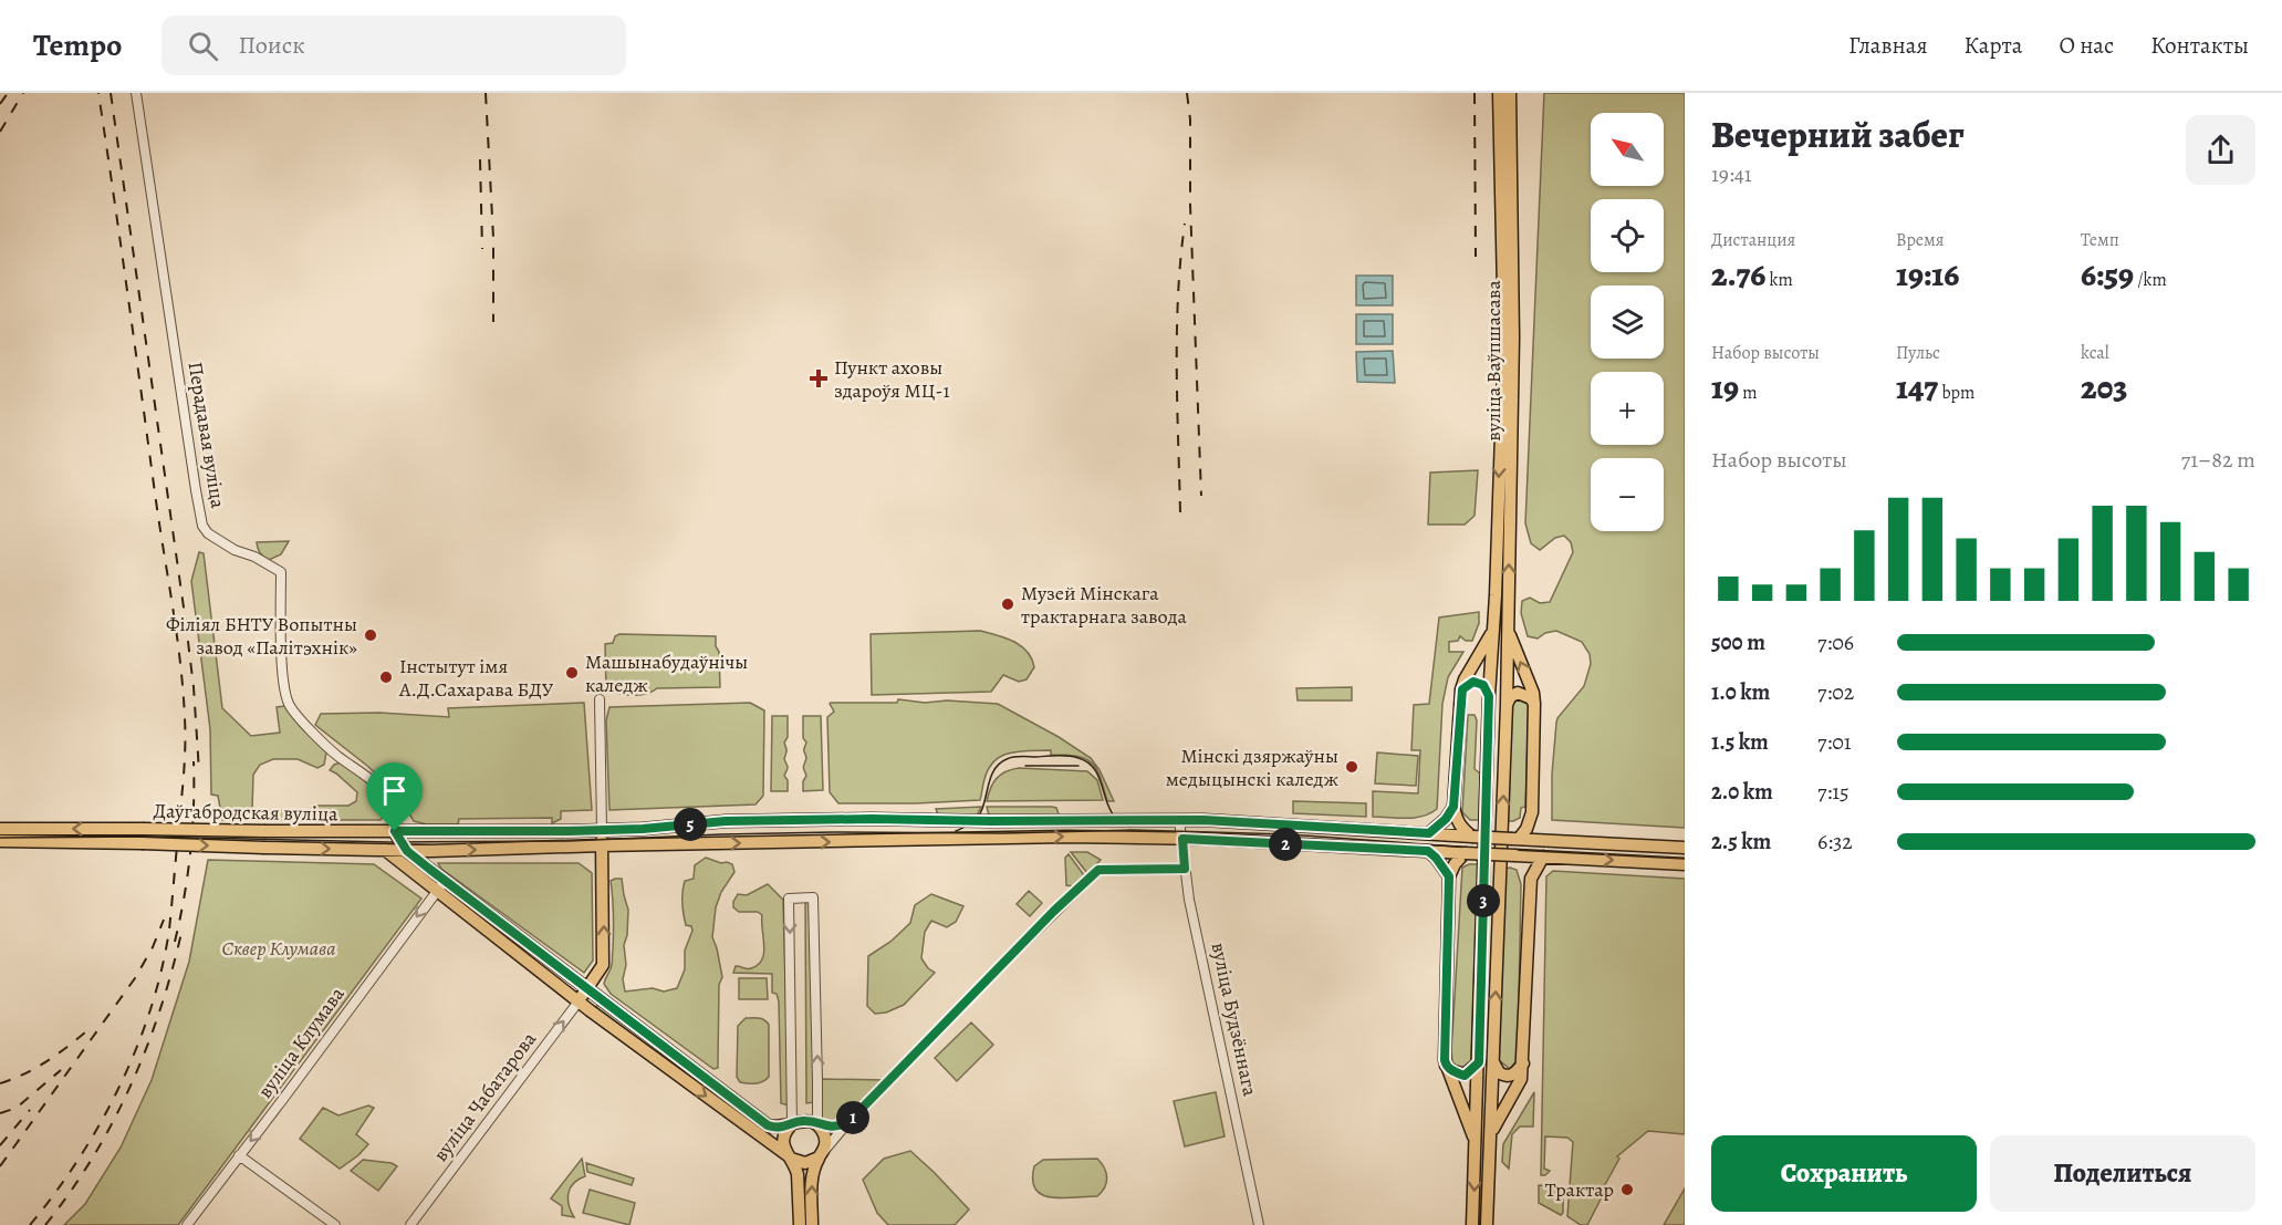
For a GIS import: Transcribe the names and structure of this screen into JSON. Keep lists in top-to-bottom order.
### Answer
{
  "streets": {
    "main road": ["вуліца Ваўпшасава", "Даўгабродская вуліца", "вуліца Чабатарова"],
    "street": ["Перадавая вуліца", "вуліца Будзённага", "вуліца Клумава"]
  },
  "crossings": [
    ["Перадавая вуліца", "Даўгабродская вуліца"],
    ["Даўгабродская вуліца", "вуліца Будзённага"],
    ["Даўгабродская вуліца", "вуліца Чабатарова"]
  ],
  "one_way": ["вуліца Клумава", "вуліца Чабатарова"],
  "parks": ["Сквер Клумава"],
  "places": {
    "health": ["Пункт аховы здароўя МЦ-1"],
    "other": [
      "Музей Мінскага трактарнага завода",
      "Філіял БНТУ Вопытны завод «Палітэхнік»",
      "Машынабудаўнічы каледж",
      "Інстытут імя А.Д.Сахарава БДУ",
      "Мінскі дзяржаўны медыцынскі каледж",
      "Трактар"
    ]
  },
  "north": "top left",
  "page": {
    "header": "Tempo",
    "search": "Поиск",
    "nav": [
      "Главная",
      "Карта",
      "О нас",
      "Контакты"
    ],
    "heading": ["Вечерний забег", "19:41"],
    "map_buttons": ["+", "−"],
    "stats": [
      ["Дистанция", "2.76 km"],
      ["Время", "19:16"],
      ["Темп", "6:59 /km"],
      ["Набор высоты", "19 m"],
      ["Пульс", "147 bpm"],
      ["kcal", "203"]
    ],
    "chart": ["Набор высоты", "71–82 m"],
    "list": [
      {
        "name": "500 m",
        "note": "7:06"
      },
      {
        "name": "1.0 km",
        "note": "7:02"
      },
      {
        "name": "1.5 km",
        "note": "7:01"
      },
      {
        "name": "2.0 km",
        "note": "7:15"
      },
      {
        "name": "2.5 km",
        "note": "6:32"
      }
    ],
    "pins": [
      "5",
      "2",
      "3",
      "1"
    ],
    "buttons": ["Сохранить", "Поделиться"]
  }
}
